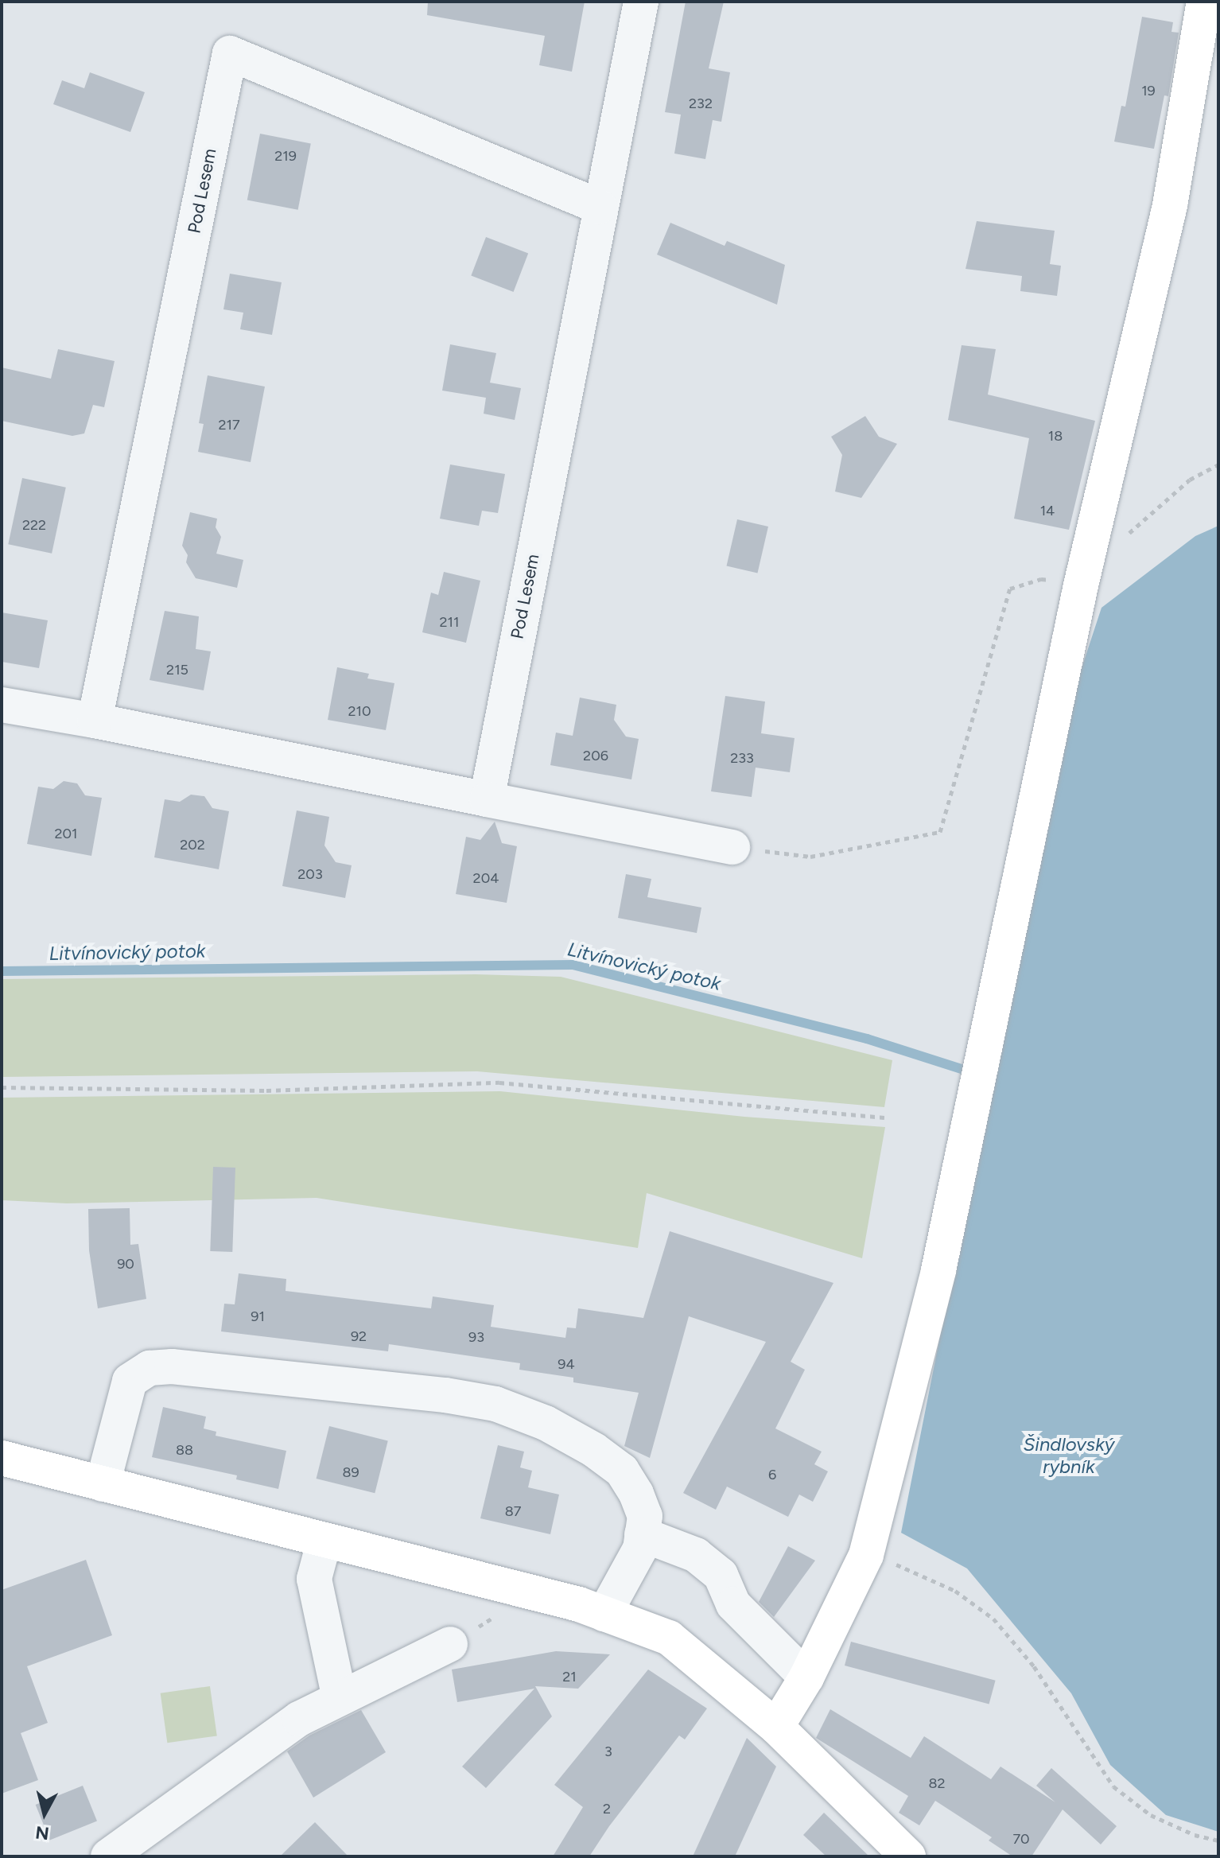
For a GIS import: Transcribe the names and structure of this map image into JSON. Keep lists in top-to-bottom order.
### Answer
{
  "streets": {
    "street": ["Pod Lesem"]
  },
  "water": ["Litvínovický potok", "Šindlovský rybník"],
  "house_numbers": [
    "19",
    "232",
    "219",
    "217",
    "18",
    "14",
    "222",
    "211",
    "215",
    "210",
    "206",
    "233",
    "201",
    "202",
    "203",
    "204",
    "90",
    "91",
    "92",
    "93",
    "94",
    "88",
    "89",
    "6",
    "87",
    "21",
    "3",
    "82",
    "2",
    "70"
  ],
  "north": "bottom"
}
